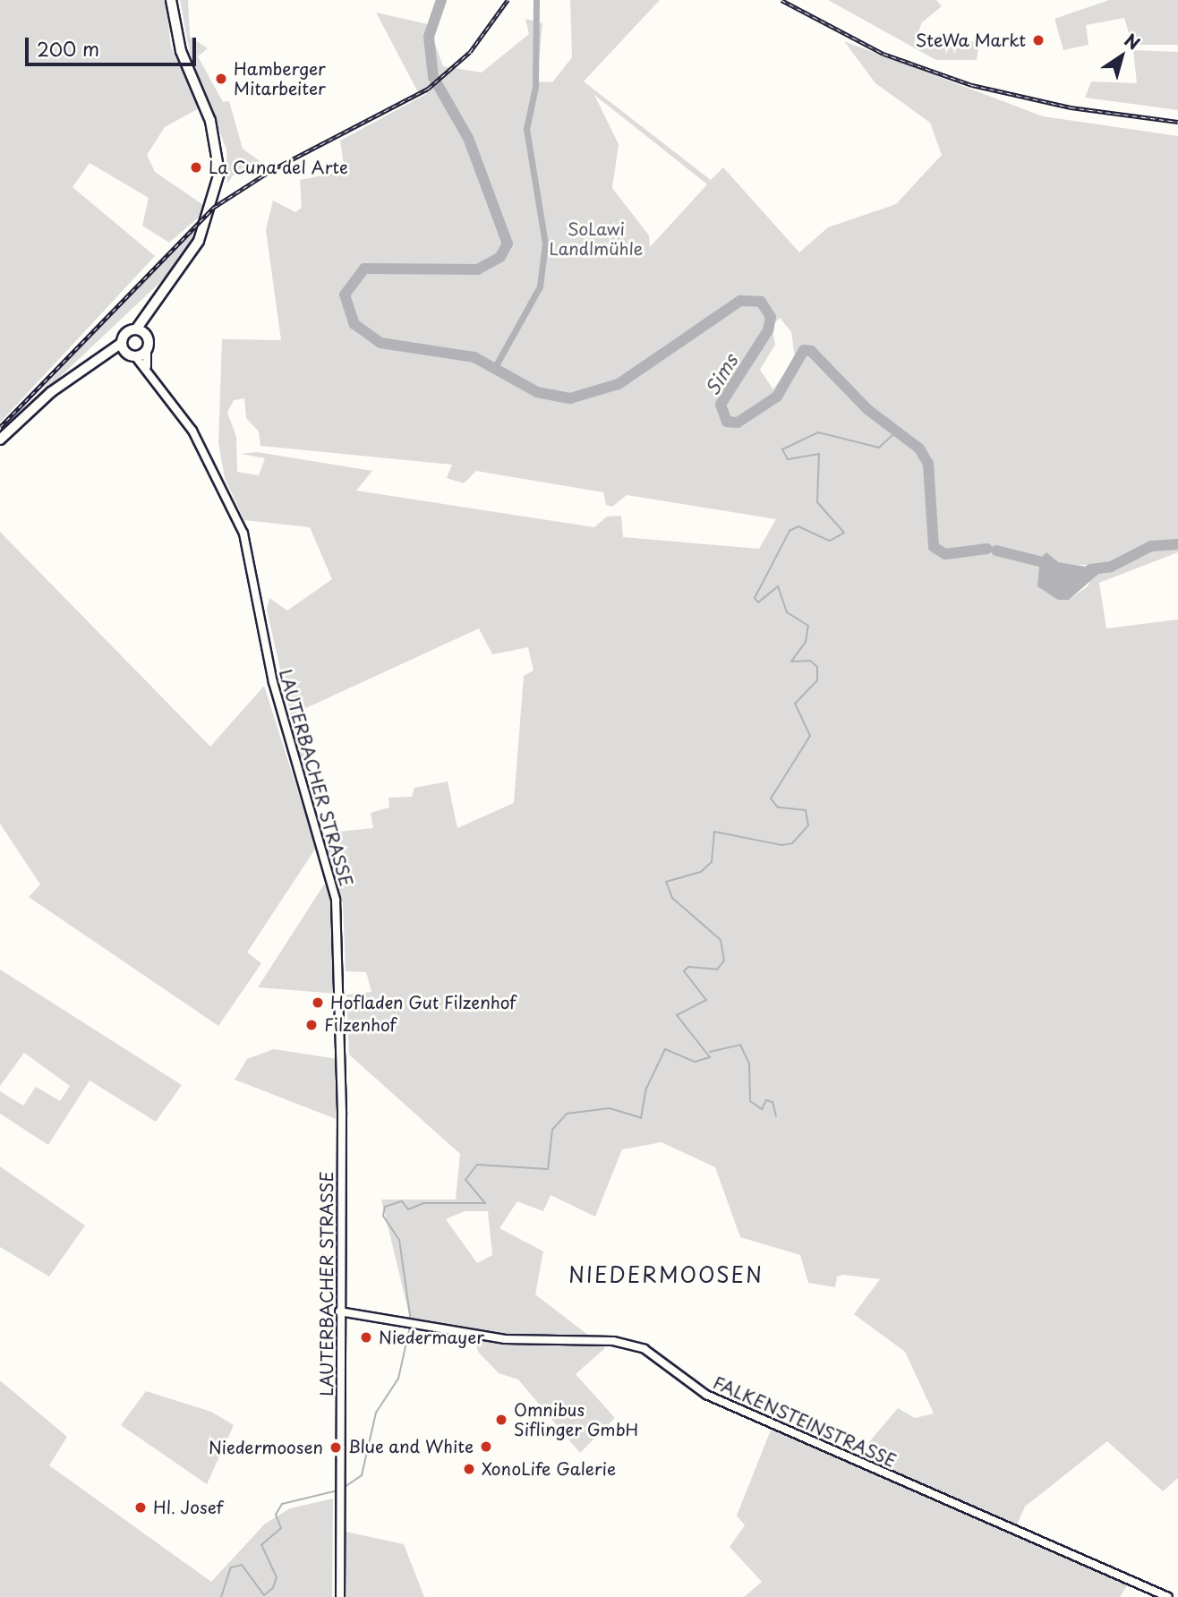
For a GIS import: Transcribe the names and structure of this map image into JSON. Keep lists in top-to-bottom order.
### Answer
{
  "streets": {
    "street": ["LAUTERBACHER STRASSE", "FALKENSTEINSTRASSE"]
  },
  "crossings": [
    ["LAUTERBACHER STRASSE", "FALKENSTEINSTRASSE"]
  ],
  "districts": ["NIEDERMOOSEN"],
  "water": ["Sims"],
  "parks": ["SoLawi Landlmühle"],
  "places": [
    "SteWa Markt",
    "Hamberger Mitarbeiter",
    "La Cuna del Arte",
    "Hofladen Gut Filzenhof",
    "Filzenhof",
    "Niedermayer",
    "Omnibus Siflinger GmbH",
    "Blue and White",
    "Niedermoosen",
    "XonoLife Galerie",
    "Hl. Josef"
  ],
  "scale_bar": "200 m",
  "north": "top right"
}
